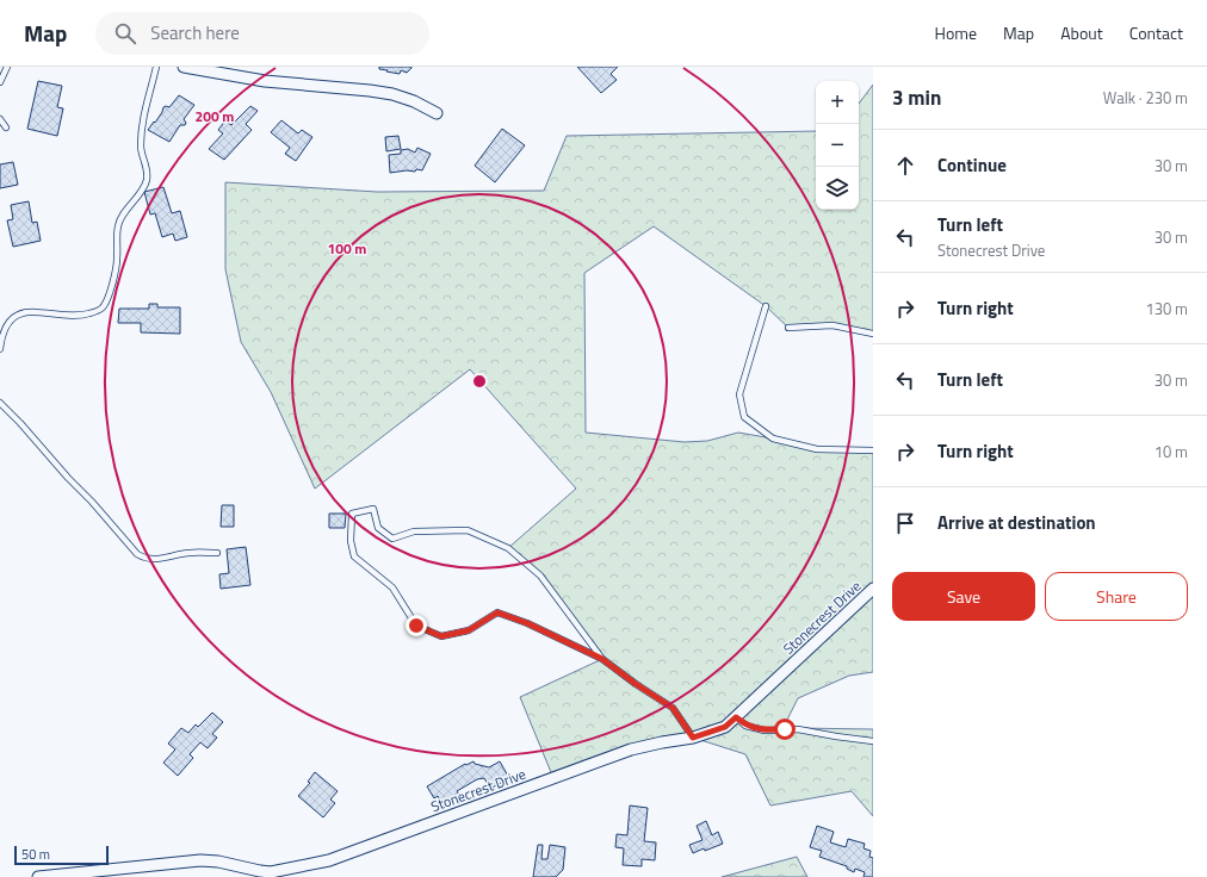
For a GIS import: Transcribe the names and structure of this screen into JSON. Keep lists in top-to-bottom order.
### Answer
{
  "streets": {
    "street": ["Stonecrest Drive"]
  },
  "scale_bar": "50 m",
  "page": {
    "header": "Map",
    "search": "Search here",
    "nav": [
      "Home",
      "Map",
      "About",
      "Contact"
    ],
    "heading": ["3 min", "Walk · 230 m"],
    "map_buttons": ["+", "−"],
    "list": [
      ["Continue", "30 m"],
      ["Turn left", "Stonecrest Drive", "30 m"],
      ["Turn right", "130 m"],
      ["Turn left", "30 m"],
      ["Turn right", "10 m"],
      "Arrive at destination"
    ],
    "buttons": ["Save", "Share"],
    "scale": "50 m"
  },
  "rings": ["200 m", "100 m"]
}
